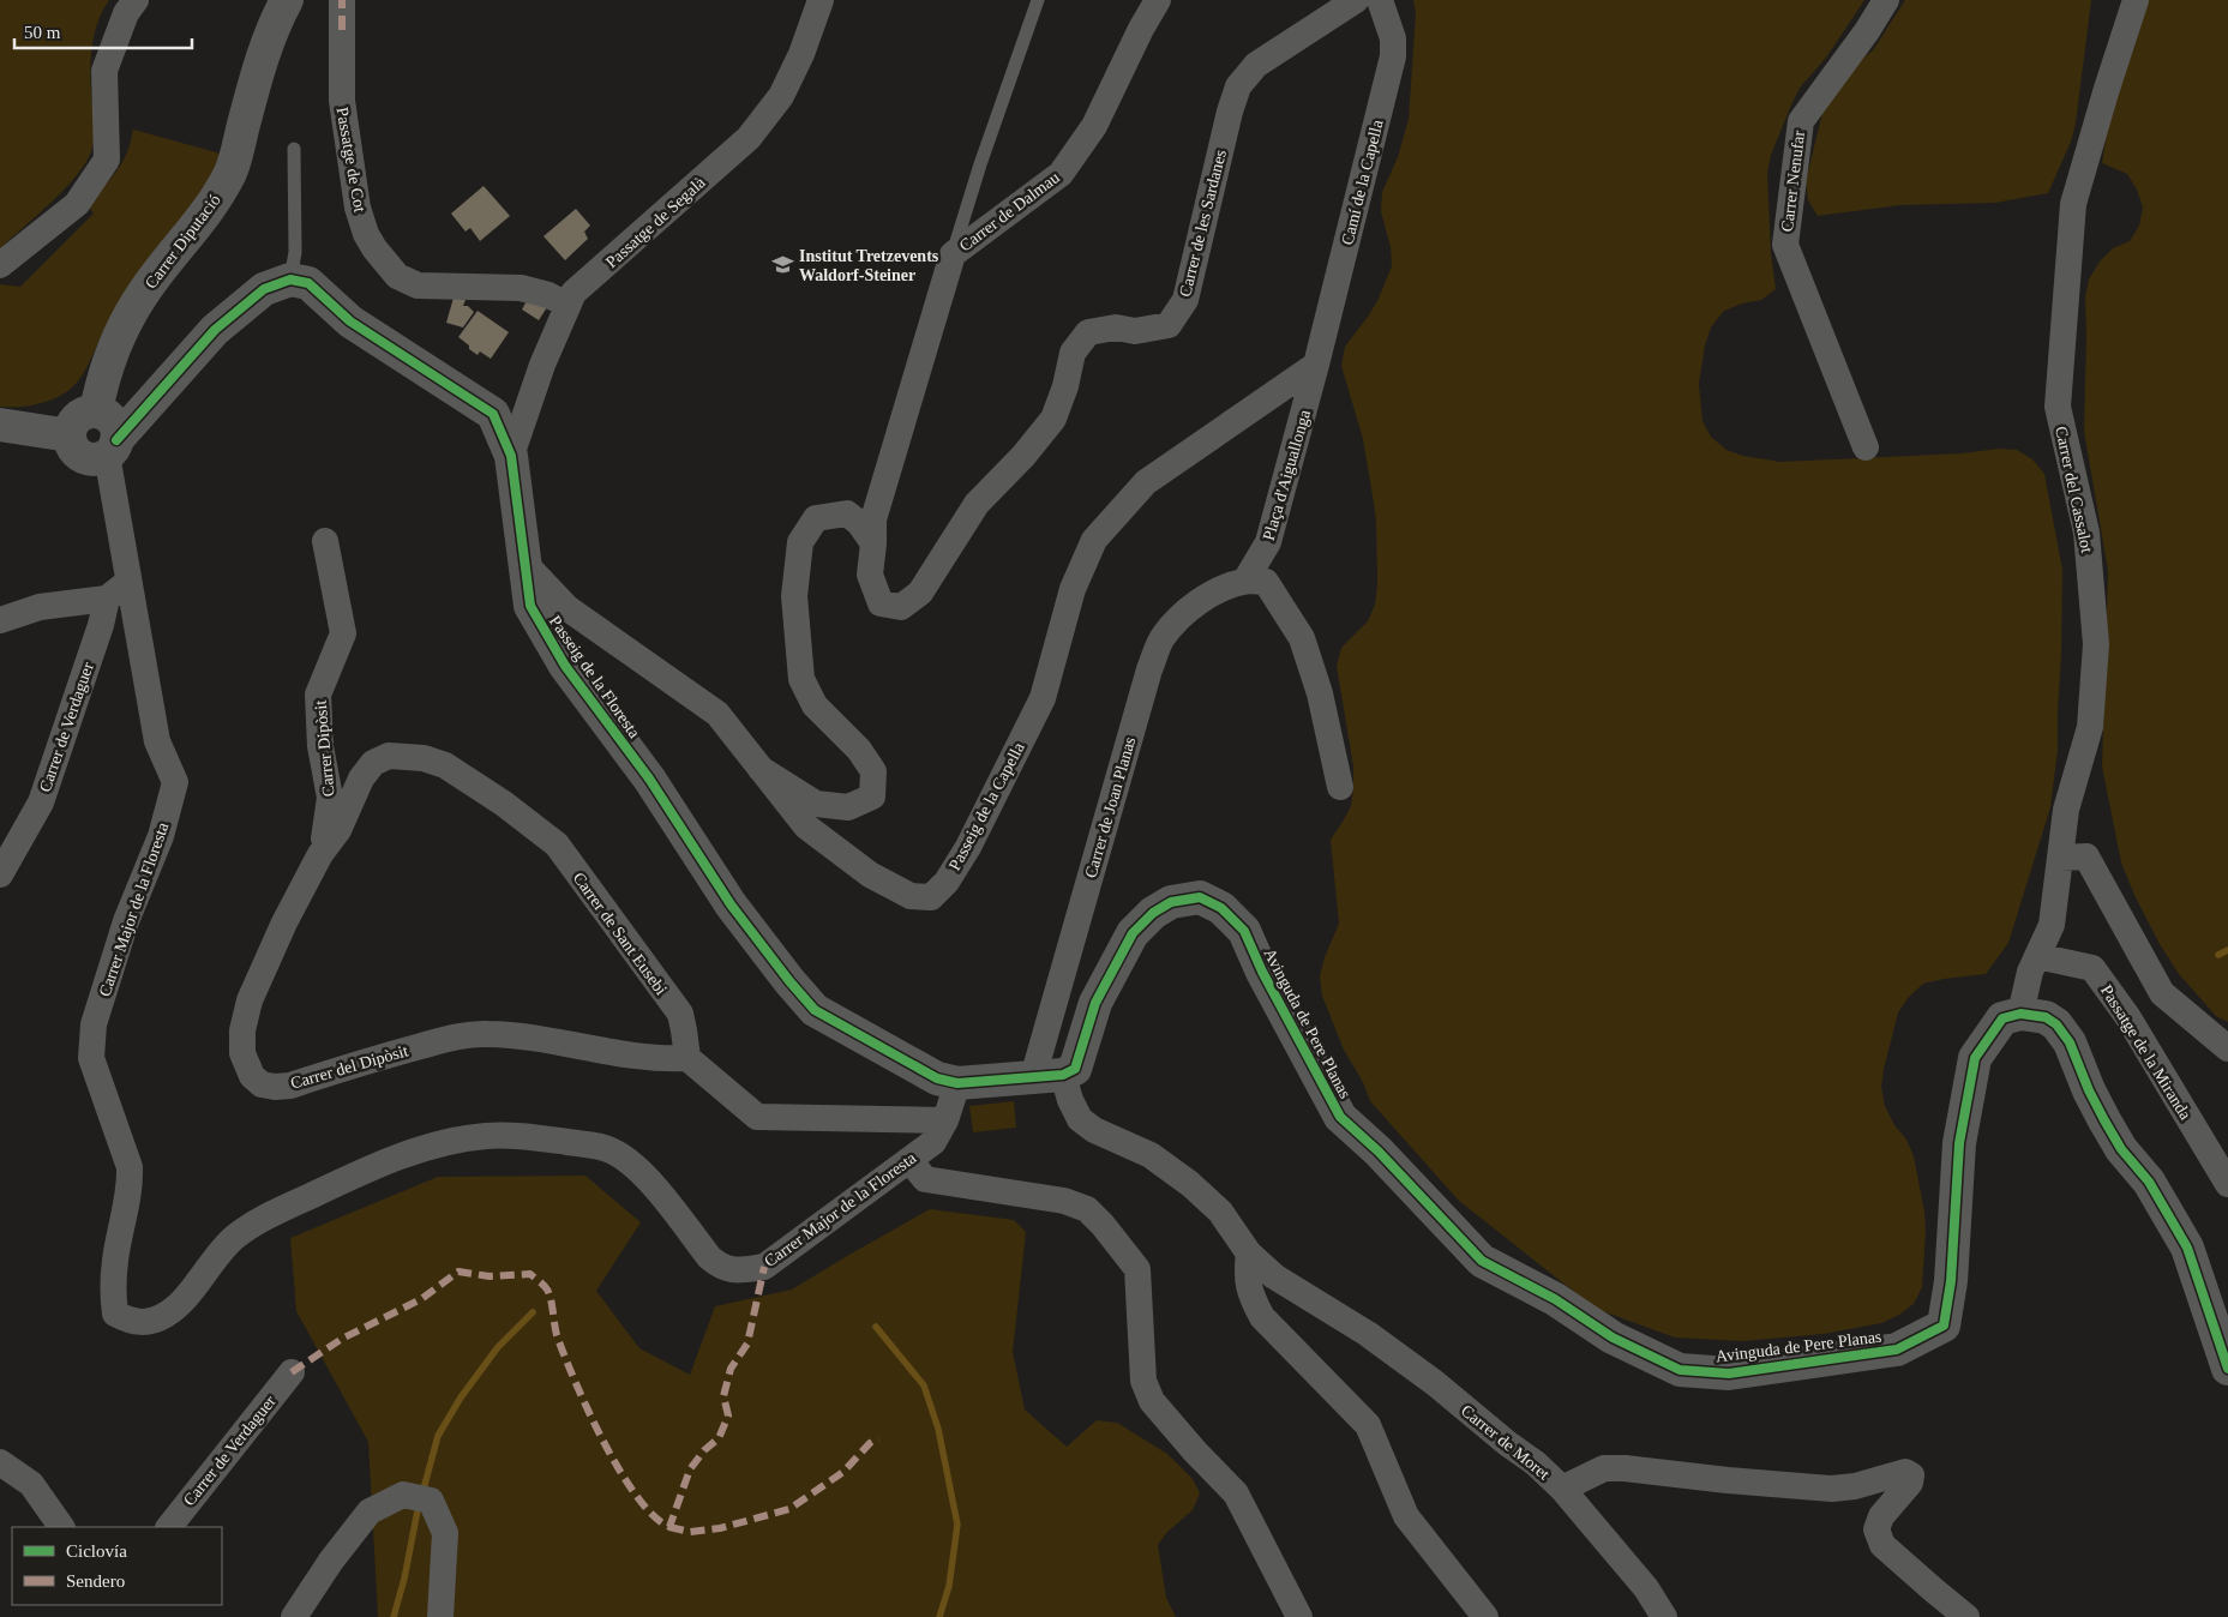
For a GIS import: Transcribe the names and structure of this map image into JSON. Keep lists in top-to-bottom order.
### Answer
{
  "streets": {
    "street": [
      "Passatge de Cot",
      "Carrer Nenufar",
      "Camí de la Capella",
      "Carrer de Dalmau",
      "Passatge de Segalà",
      "Carrer de les Sardanes",
      "Carrer Diputació",
      "Plaça d'Aiguallonga",
      "Carrer del Cassalot",
      "Passeig de la Floresta",
      "Carrer de Verdaguer",
      "Carrer Dipòsit",
      "Passeig de la Capella",
      "Carrer de Joan Planas",
      "Carrer Major de la Floresta",
      "Carrer de Sant Eusebi",
      "Avinguda de Pere Planas",
      "Passatge de la Miranda",
      "Carrer del Dipòsit",
      "Carrer de Moret"
    ]
  },
  "crossings": [
    ["Passatge de Cot", "Passatge de Segalà"],
    ["Camí de la Capella", "Plaça d'Aiguallonga"],
    ["Camí de la Capella", "Passeig de la Capella"],
    ["Carrer de Dalmau", "Carrer de les Sardanes"],
    ["Passatge de Segalà", "Passeig de la Floresta"],
    ["Plaça d'Aiguallonga", "Passeig de la Capella"],
    ["Plaça d'Aiguallonga", "Carrer de Joan Planas"],
    ["Carrer del Cassalot", "Avinguda de Pere Planas"],
    ["Carrer del Cassalot", "Passatge de la Miranda"],
    ["Passeig de la Floresta", "Passeig de la Capella"],
    ["Passeig de la Floresta", "Carrer Major de la Floresta"],
    ["Carrer Dipòsit", "Carrer de Sant Eusebi"],
    ["Carrer Dipòsit", "Carrer del Dipòsit"],
    ["Carrer de Joan Planas", "Avinguda de Pere Planas"],
    ["Carrer de Joan Planas", "Carrer de Moret"],
    ["Carrer de Sant Eusebi", "Carrer del Dipòsit"],
    ["Avinguda de Pere Planas", "Carrer de Moret"]
  ],
  "places": {
    "school or university": ["Institut Tretzevents Waldorf-Steiner"]
  },
  "legend": ["Ciclovía", "Sendero"],
  "scale_bar": "50 m"
}
